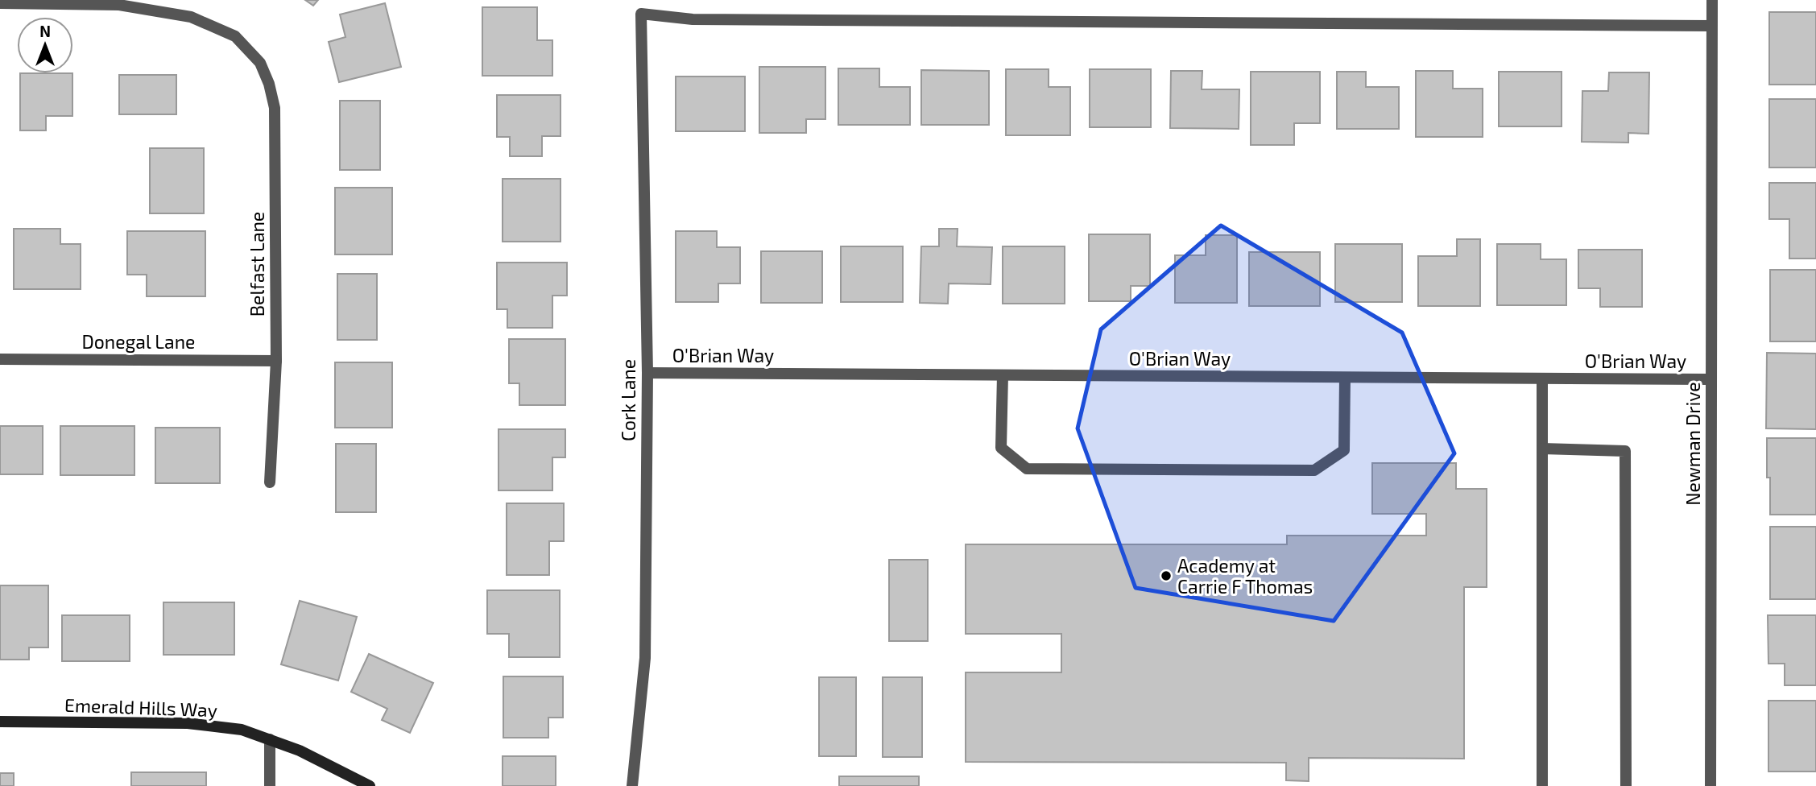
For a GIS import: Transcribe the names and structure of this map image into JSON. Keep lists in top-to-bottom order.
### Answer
{
  "streets": {
    "street": [
      "Belfast Lane",
      "Donegal Lane",
      "O'Brian Way",
      "Cork Lane",
      "Newman Drive",
      "Emerald Hills Way"
    ]
  },
  "crossings": [
    ["Belfast Lane", "Donegal Lane"],
    ["O'Brian Way", "Cork Lane"],
    ["O'Brian Way", "Newman Drive"],
    ["Cork Lane", "Newman Drive"]
  ],
  "places": ["Academy at Carrie F Thomas"],
  "north": "top"
}
